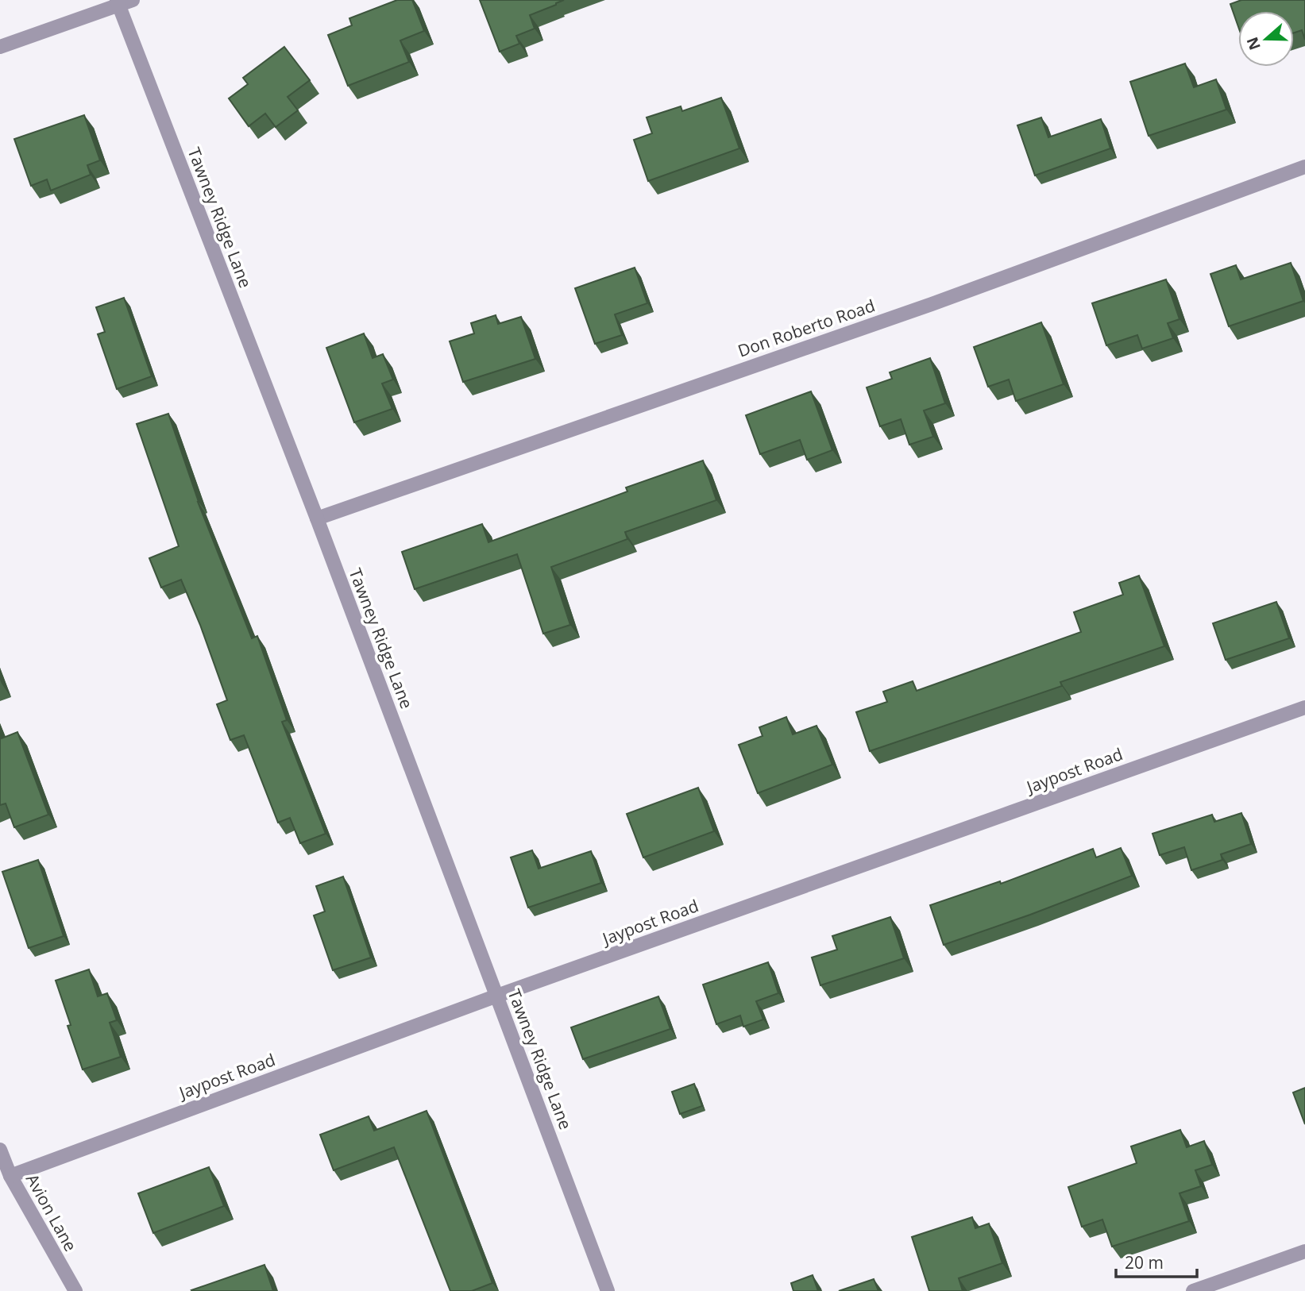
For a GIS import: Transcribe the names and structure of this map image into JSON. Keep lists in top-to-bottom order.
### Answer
{
  "streets": {
    "street": [
      "Tawney Ridge Lane",
      "Don Roberto Road",
      "Jaypost Road",
      "Avion Lane"
    ]
  },
  "crossings": [
    ["Tawney Ridge Lane", "Don Roberto Road"],
    ["Tawney Ridge Lane", "Jaypost Road"],
    ["Jaypost Road", "Avion Lane"]
  ],
  "scale_bar": "20 m",
  "north": "left"
}
